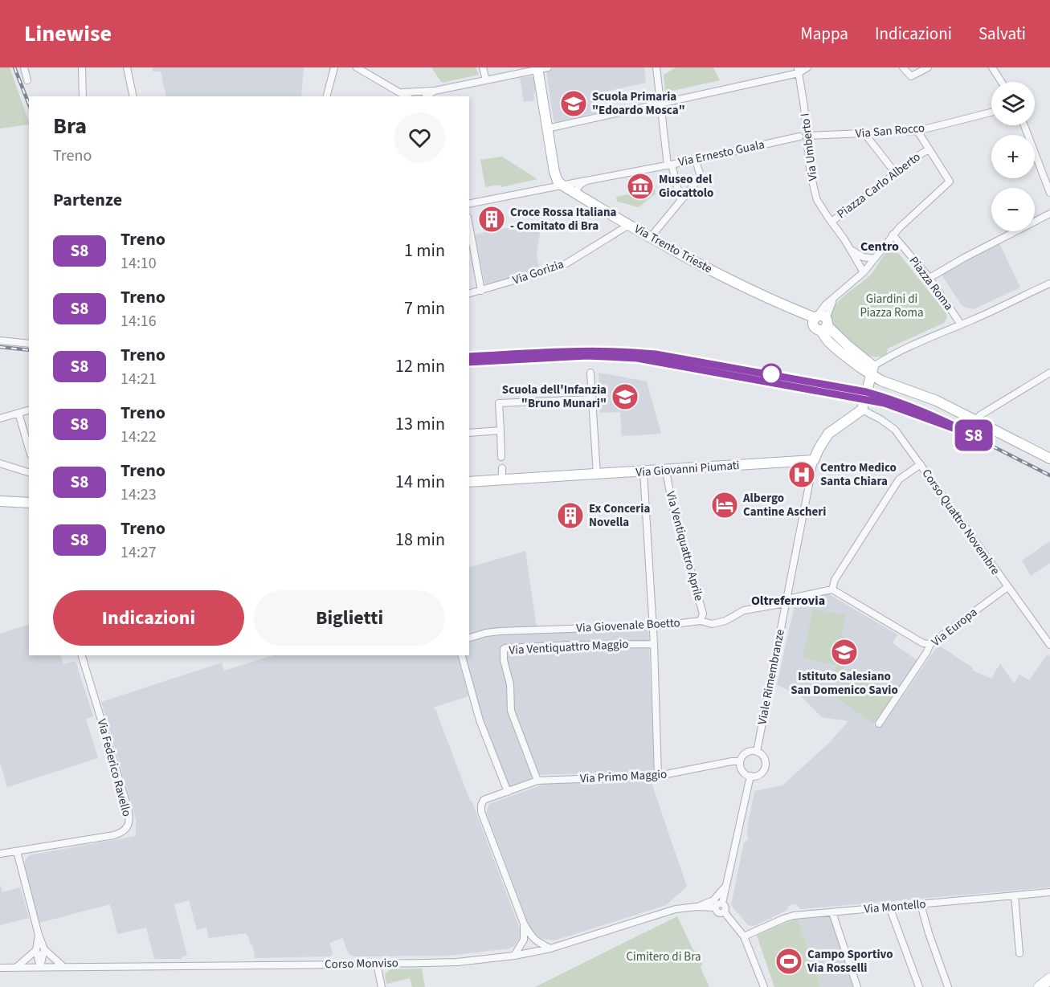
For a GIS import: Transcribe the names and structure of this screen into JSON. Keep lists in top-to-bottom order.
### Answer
{
  "streets": {
    "main road": ["Via Trento Trieste", "Via Giovanni Piumati"],
    "street": [
      "Via San Rocco",
      "Via Umberto I",
      "Via Ernesto Guala",
      "Piazza Carlo Alberto",
      "Via Gorizia",
      "Piazza Roma",
      "Corso Quattro Novembre",
      "Via Ventiquattro Aprile",
      "Via Giovenale Boetto",
      "Via Europa",
      "Via Ventiquattro Maggio",
      "Viale Rimembranze",
      "Via Federico Ravello",
      "Via Primo Maggio",
      "Via Montello",
      "Corso Monviso"
    ]
  },
  "crossings": [
    ["Via San Rocco", "Via Umberto I"],
    ["Via San Rocco", "Piazza Carlo Alberto"],
    ["Via Umberto I", "Piazza Carlo Alberto"],
    ["Via Ernesto Guala", "Via Trento Trieste"],
    ["Piazza Carlo Alberto", "Piazza Roma"],
    ["Via Trento Trieste", "Via Gorizia"],
    ["Via Giovanni Piumati", "Via Ventiquattro Aprile"],
    ["Via Giovanni Piumati", "Viale Rimembranze"],
    ["Corso Quattro Novembre", "Via Europa"],
    ["Via Ventiquattro Aprile", "Via Giovenale Boetto"],
    ["Via Giovenale Boetto", "Viale Rimembranze"],
    ["Via Ventiquattro Maggio", "Via Primo Maggio"],
    ["Viale Rimembranze", "Via Primo Maggio"],
    ["Via Primo Maggio", "Corso Monviso"]
  ],
  "districts": ["Centro", "Oltreferrovia"],
  "parks": ["Giardini di Piazza Roma", "Cimitero di Bra"],
  "places": {
    "school or university": ["Scuola Primaria \"Edoardo Mosca\"", "Scuola dell'Infanzia \"Bruno Munari\"", "Istituto Salesiano San Domenico Savio"],
    "museum": ["Museo del Giocattolo"],
    "building": ["Croce Rossa Italiana - Comitato di Bra", "Ex Conceria Novella"],
    "hospital": ["Centro Medico Santa Chiara"],
    "hotel": ["Albergo Cantine Ascheri"],
    "sports": ["Campo Sportivo Via Rosselli"]
  },
  "page": {
    "header": "Linewise",
    "nav": ["Mappa", "Indicazioni", "Salvati"],
    "on_map": "S8",
    "map_buttons": ["+", "−"],
    "heading": [
      ["Bra", "Treno"],
      "Partenze"
    ],
    "list": [
      {
        "mark": "S8",
        "name": "Treno",
        "note": "14:10",
        "value": "1 min"
      },
      {
        "mark": "S8",
        "name": "Treno",
        "note": "14:16",
        "value": "7 min"
      },
      {
        "mark": "S8",
        "name": "Treno",
        "note": "14:21",
        "value": "12 min"
      },
      {
        "mark": "S8",
        "name": "Treno",
        "note": "14:22",
        "value": "13 min"
      },
      {
        "mark": "S8",
        "name": "Treno",
        "note": "14:23",
        "value": "14 min"
      },
      {
        "mark": "S8",
        "name": "Treno",
        "note": "14:27",
        "value": "18 min"
      }
    ],
    "buttons": ["Indicazioni", "Biglietti"]
  }
}
